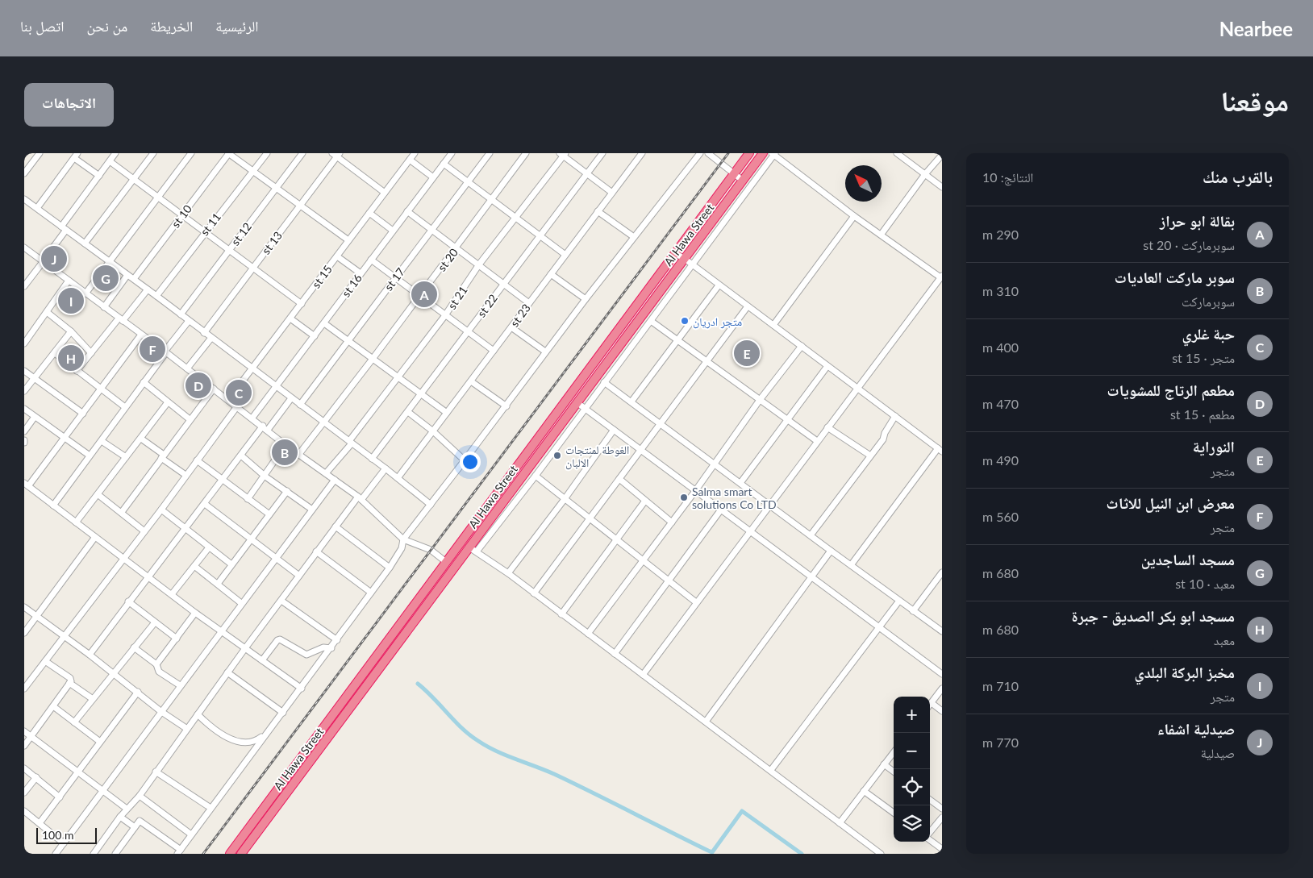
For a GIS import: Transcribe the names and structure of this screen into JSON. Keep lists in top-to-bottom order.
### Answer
{
  "streets": {
    "highway": ["Al Hawa Street"],
    "street": [
      "st 10",
      "st 11",
      "st 12",
      "st 13",
      "st 20",
      "st 15",
      "st 17",
      "st 16",
      "st 21",
      "st 22",
      "st 23"
    ]
  },
  "places": ["متجر ادريان", "الغوطة لمنتجات الالبان", "Salma smart solutions Co LTD"],
  "scale_bar": "100 m",
  "north": "top left",
  "page": {
    "header": "Nearbee",
    "nav": [
      "الرئيسية",
      "الخريطة",
      "من نحن",
      "اتصل بنا"
    ],
    "title": "موقعنا",
    "buttons": "الاتجاهات",
    "heading": ["بالقرب منك", "النتائج: 10"],
    "list": [
      {
        "mark": "A",
        "name": "بقالة ابو حراز",
        "note": "سوبرماركت · st 20",
        "value": "290 m"
      },
      {
        "mark": "B",
        "name": "سوبر ماركت العاديات",
        "note": "سوبرماركت",
        "value": "310 m"
      },
      {
        "mark": "C",
        "name": "حبة غلري",
        "note": "متجر · st 15",
        "value": "400 m"
      },
      {
        "mark": "D",
        "name": "مطعم الرتاج للمشويات",
        "note": "مطعم · st 15",
        "value": "470 m"
      },
      {
        "mark": "E",
        "name": "النوراية",
        "note": "متجر",
        "value": "490 m"
      },
      {
        "mark": "F",
        "name": "معرض ابن النيل للاثاث",
        "note": "متجر",
        "value": "560 m"
      },
      {
        "mark": "G",
        "name": "مسجد الساجدين",
        "note": "معبد · st 10",
        "value": "680 m"
      },
      {
        "mark": "H",
        "name": "مسجد ابو بكر الصديق - جبرة",
        "note": "معبد",
        "value": "680 m"
      },
      {
        "mark": "I",
        "name": "مخبز البركة البلدي",
        "note": "متجر",
        "value": "710 m"
      },
      {
        "mark": "J",
        "name": "صيدلية اشفاء",
        "note": "صيدلية",
        "value": "770 m"
      }
    ],
    "pins": [
      "J",
      "G",
      "A",
      "I",
      "F",
      "E",
      "H",
      "D",
      "C",
      "B"
    ],
    "map_buttons": ["+", "−"],
    "scale": "100 m"
  }
}
